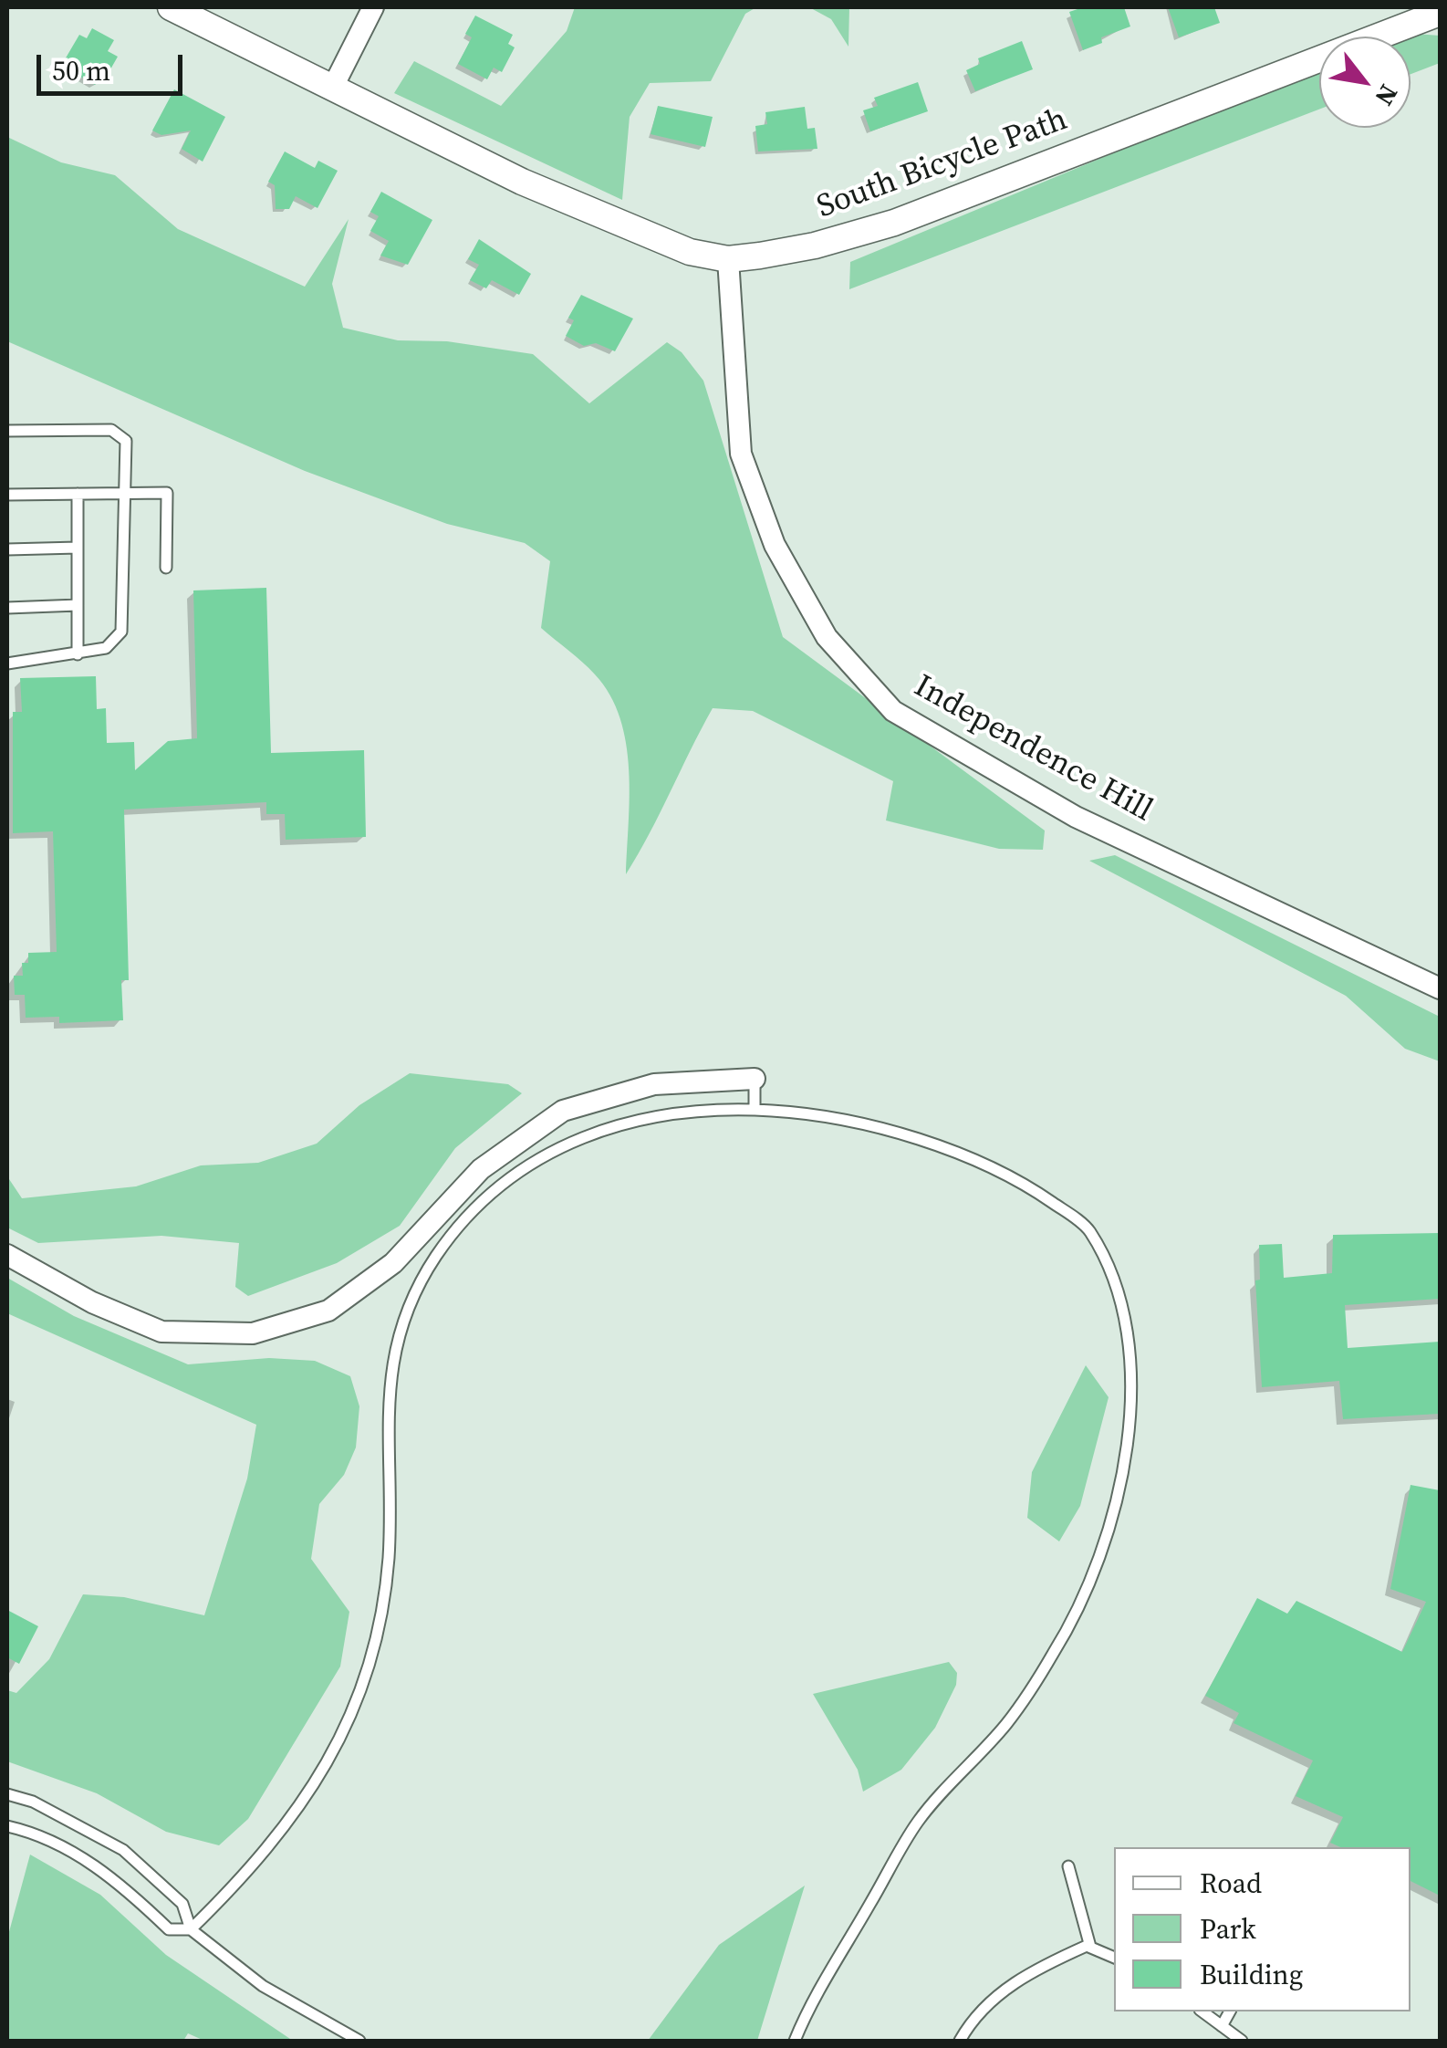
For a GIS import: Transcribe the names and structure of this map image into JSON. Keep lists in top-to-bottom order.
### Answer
{
  "streets": {
    "street": ["South Bicycle Path", "Independence Hill"]
  },
  "crossings": [
    ["South Bicycle Path", "Independence Hill"]
  ],
  "legend": ["Road", "Park", "Building"],
  "scale_bar": "50 m",
  "north": "bottom right"
}
